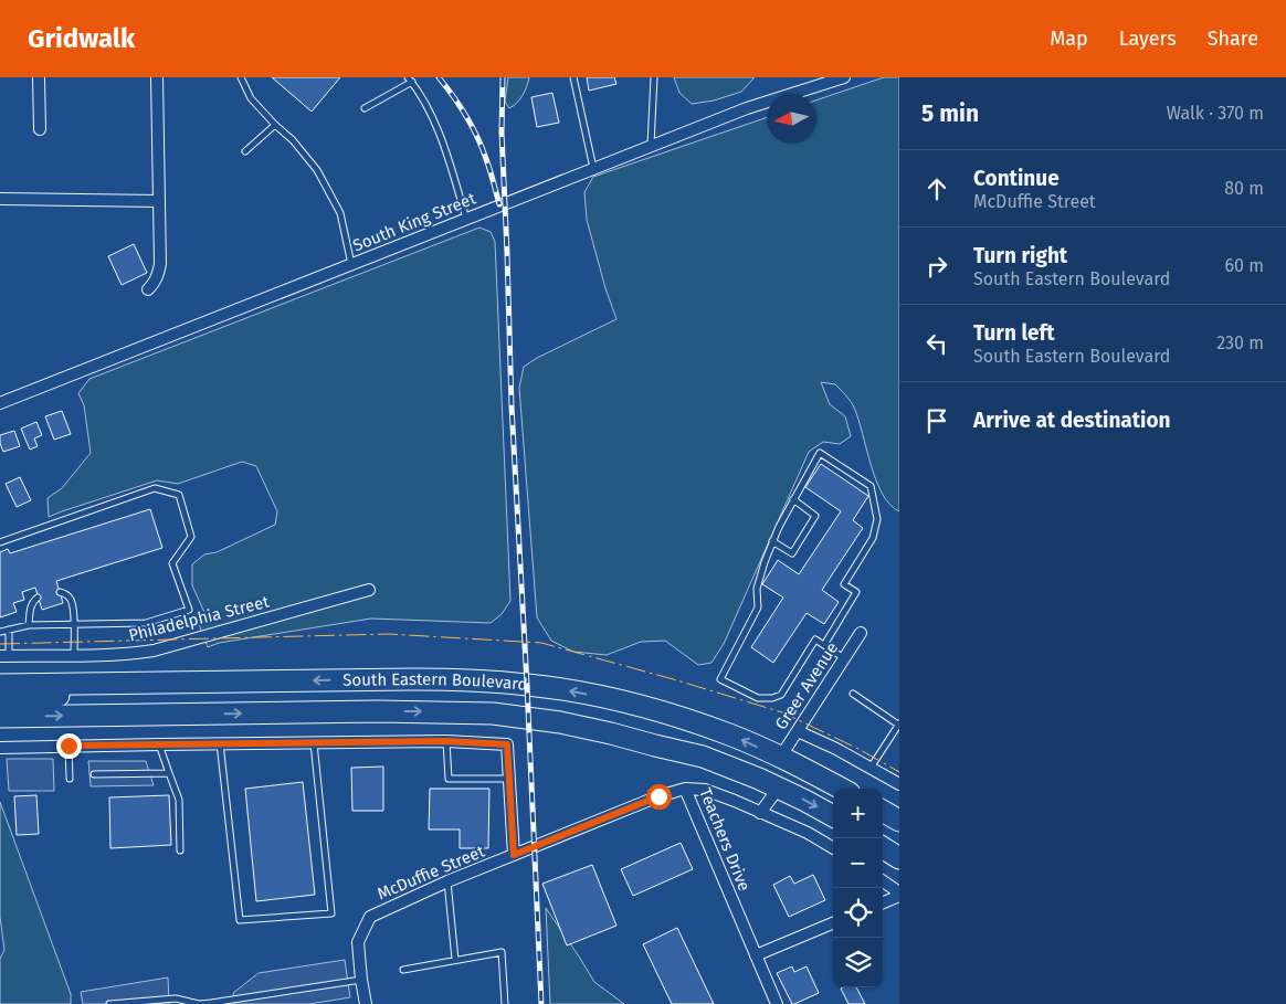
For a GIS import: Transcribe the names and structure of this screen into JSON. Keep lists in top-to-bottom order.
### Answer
{
  "streets": {
    "highway": ["South Eastern Boulevard"],
    "street": [
      "South King Street",
      "Philadelphia Street",
      "Greer Avenue",
      "Teachers Drive",
      "McDuffie Street"
    ]
  },
  "crossings": [
    ["South Eastern Boulevard", "Greer Avenue"],
    ["Teachers Drive", "McDuffie Street"]
  ],
  "north": "left",
  "page": {
    "header": "Gridwalk",
    "nav": ["Map", "Layers", "Share"],
    "heading": ["5 min", "Walk · 370 m"],
    "list": [
      ["Continue", "McDuffie Street", "80 m"],
      ["Turn right", "South Eastern Boulevard", "60 m"],
      ["Turn left", "South Eastern Boulevard", "230 m"],
      "Arrive at destination"
    ],
    "map_buttons": ["+", "−"]
  }
}
